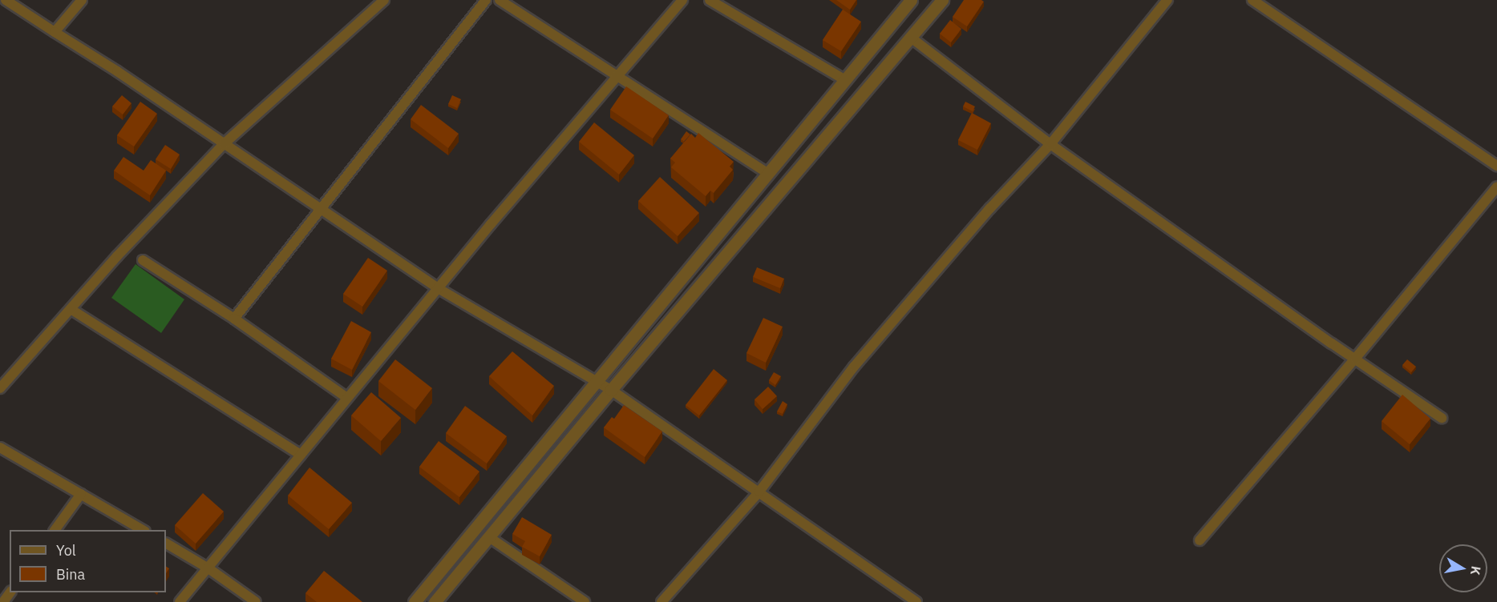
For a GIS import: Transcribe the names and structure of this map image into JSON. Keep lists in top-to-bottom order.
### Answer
{
  "legend": ["Yol", "Bina"],
  "north": "right"
}
